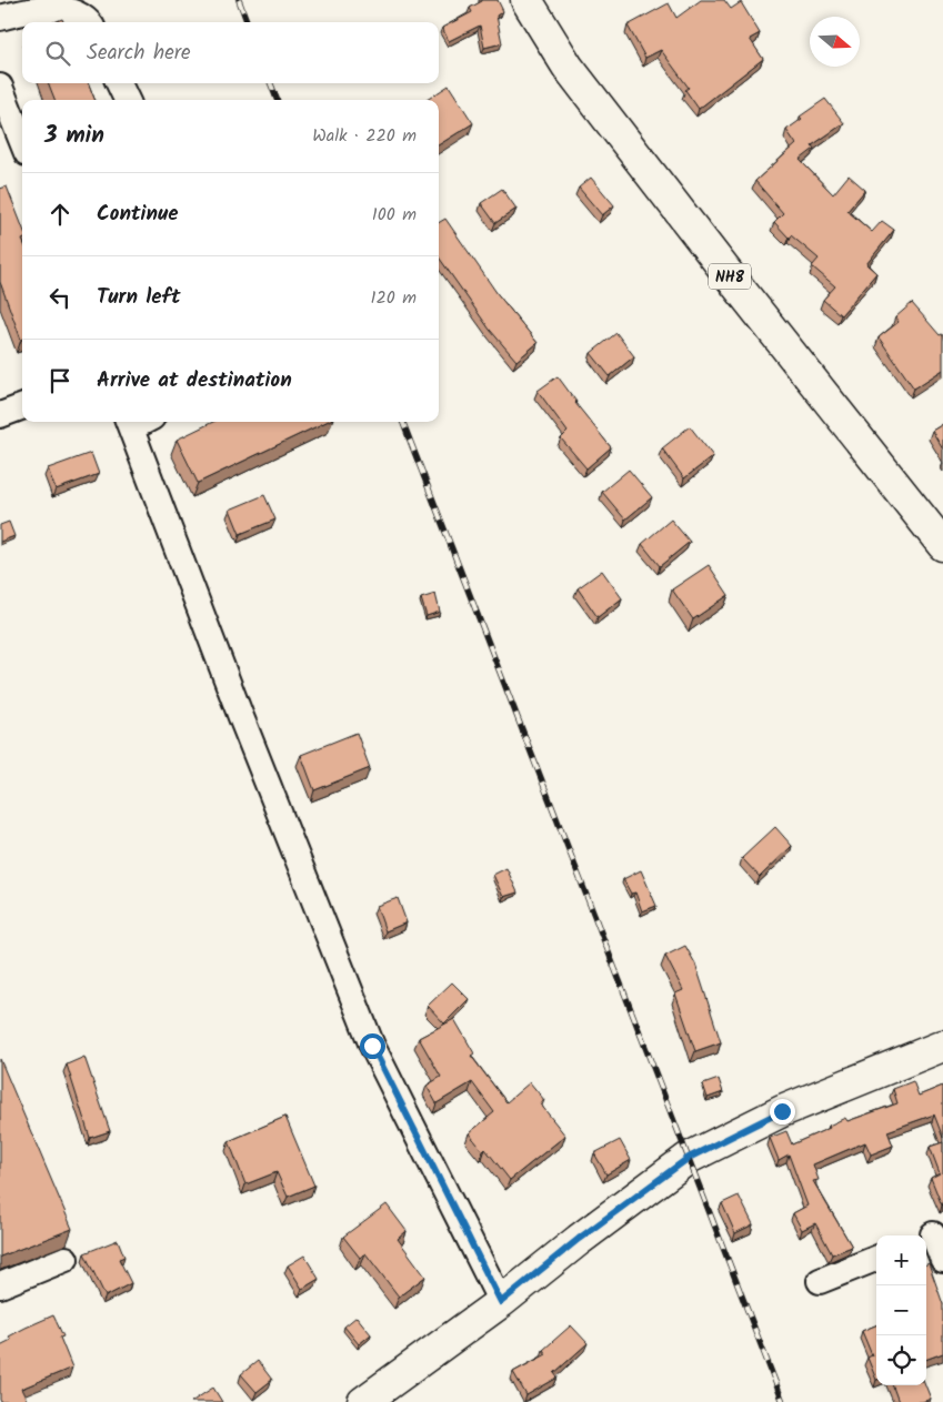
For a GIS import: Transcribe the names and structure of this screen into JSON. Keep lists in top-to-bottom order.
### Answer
{
  "streets": {
    "main road": ["NH8"]
  },
  "north": "right",
  "page": {
    "search": "Search here",
    "heading": ["3 min", "Walk · 220 m"],
    "list": [
      ["Continue", "100 m"],
      ["Turn left", "120 m"],
      "Arrive at destination"
    ],
    "map_buttons": ["+", "−"]
  }
}
